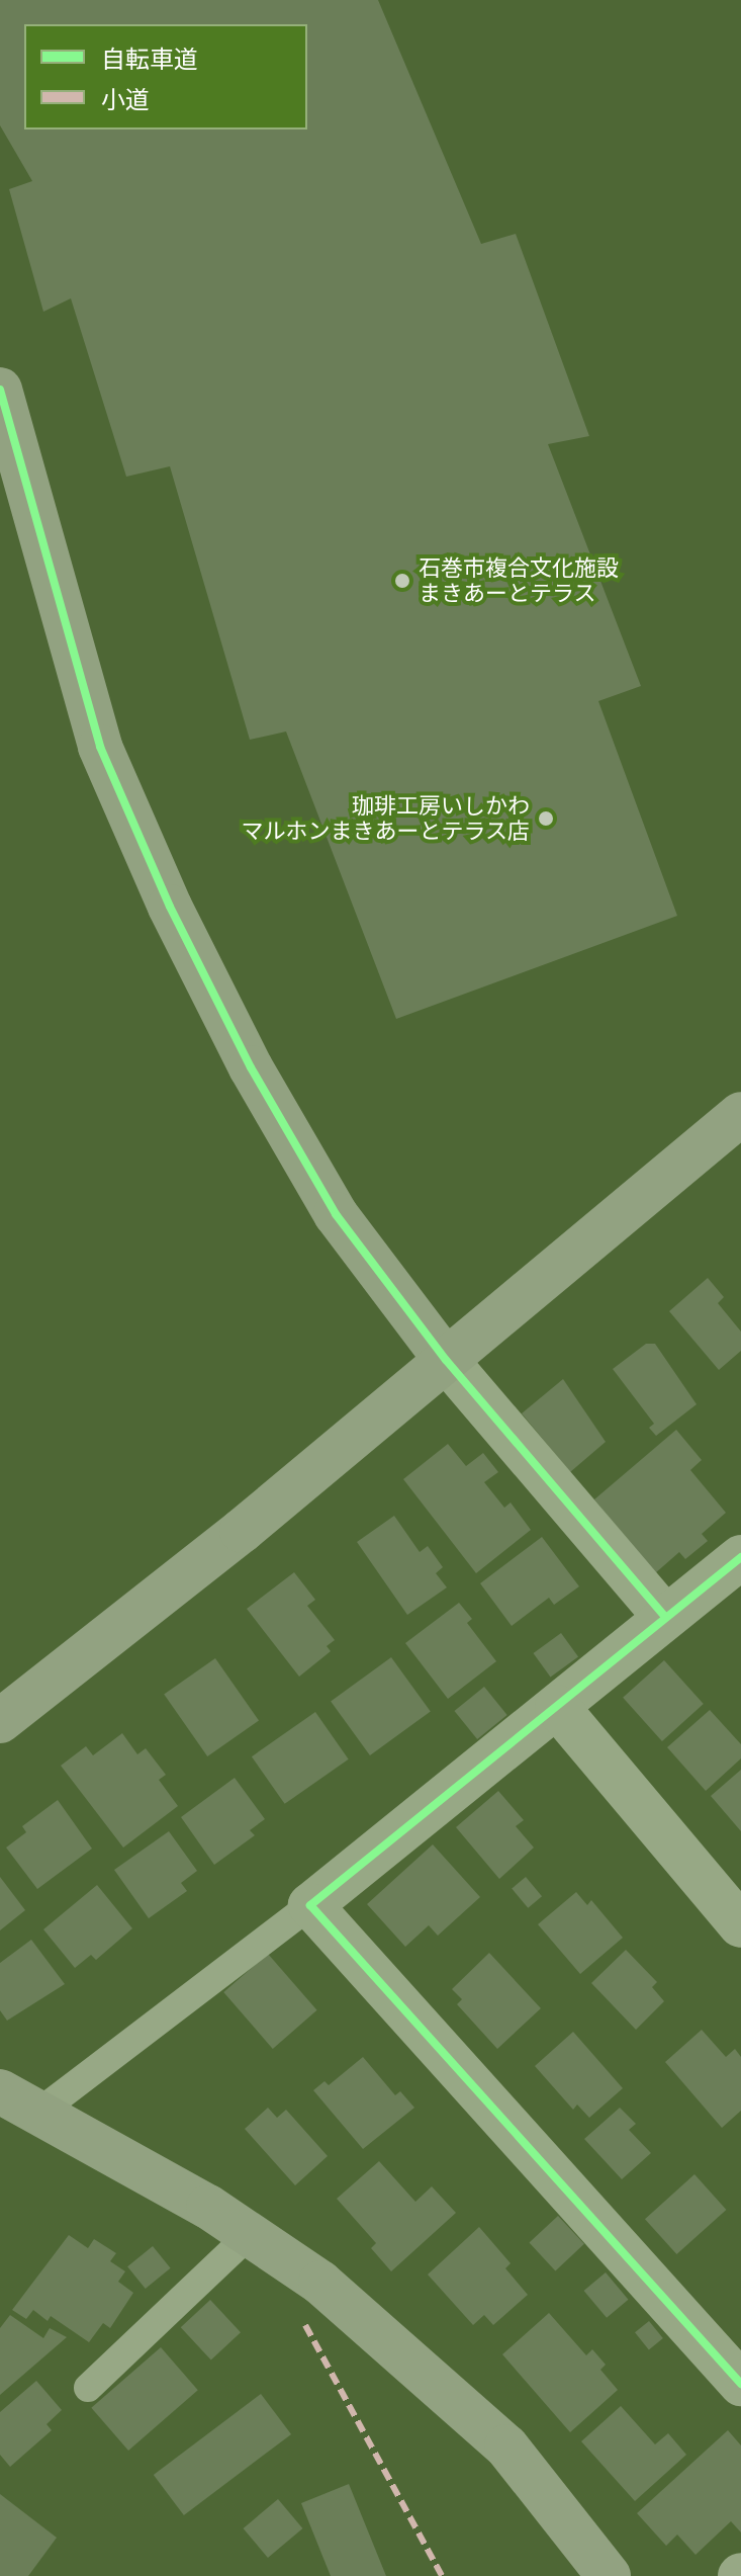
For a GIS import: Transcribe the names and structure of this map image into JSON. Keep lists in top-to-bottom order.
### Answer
{
  "places": ["石巻市複合文化施設 まきあーとテラス", "珈琲工房いしかわ マルホンまきあーとテラス店"],
  "legend": ["自転車道", "小道"]
}
